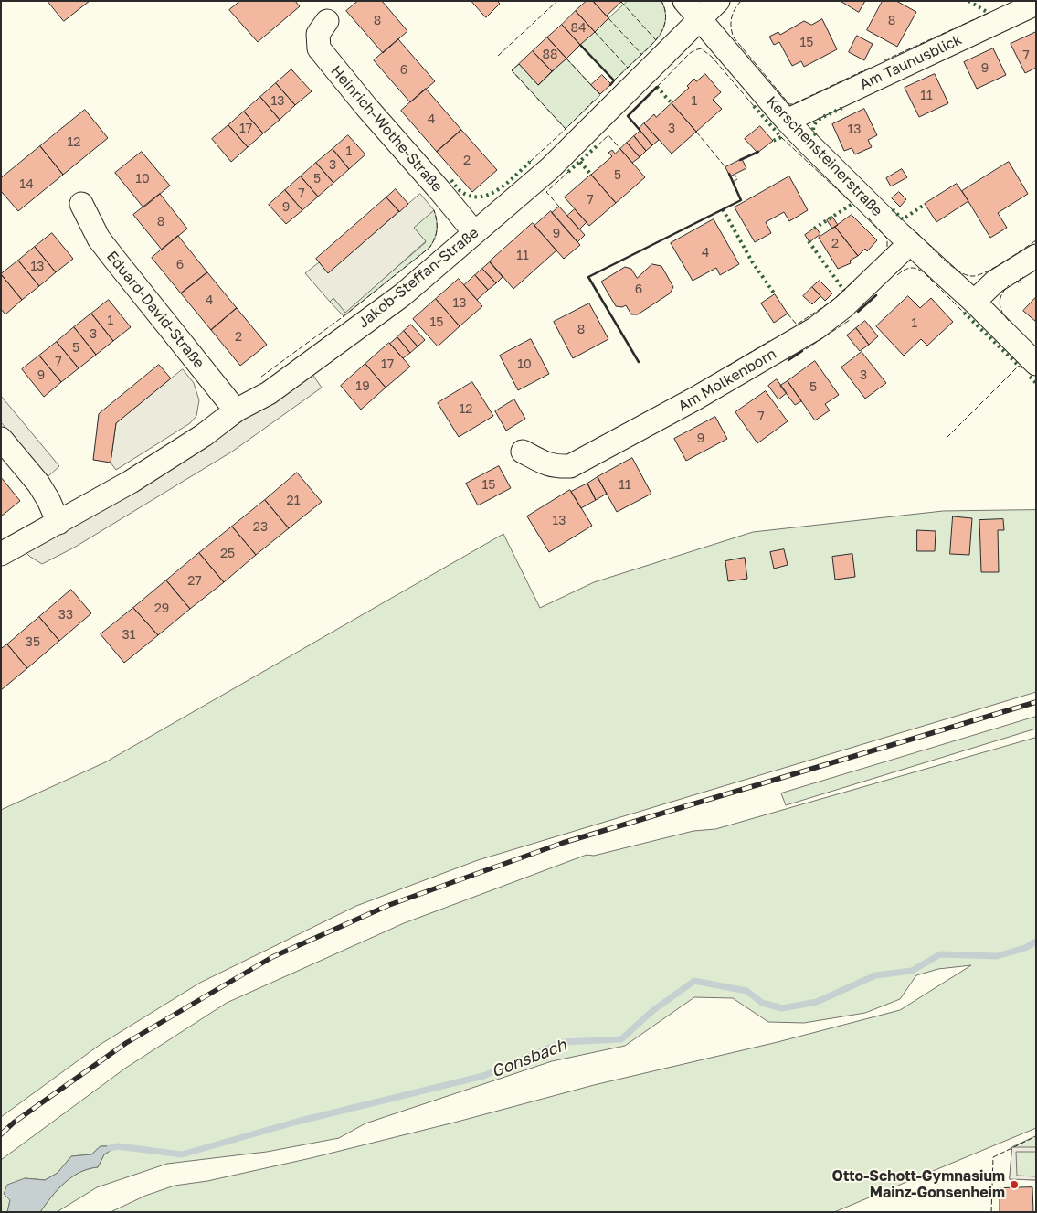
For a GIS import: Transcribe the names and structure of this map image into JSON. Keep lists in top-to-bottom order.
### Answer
{
  "streets": {
    "street": [
      "Am Taunusblick",
      "Heinrich-Wothe-Straße",
      "Kerschensteinerstraße",
      "Jakob-Steffan-Straße",
      "Eduard-David-Straße",
      "Am Molkenborn"
    ]
  },
  "crossings": [
    ["Am Taunusblick", "Kerschensteinerstraße"],
    ["Heinrich-Wothe-Straße", "Jakob-Steffan-Straße"],
    ["Kerschensteinerstraße", "Jakob-Steffan-Straße"],
    ["Kerschensteinerstraße", "Am Molkenborn"],
    ["Jakob-Steffan-Straße", "Eduard-David-Straße"]
  ],
  "water": ["Gonsbach"],
  "places": ["Otto-Schott-Gymnasium Mainz-Gonsenheim"],
  "house_numbers": [
    "8",
    "8",
    "84",
    "15",
    "88",
    "7",
    "9",
    "6",
    "11",
    "13",
    "1",
    "4",
    "17",
    "3",
    "13",
    "12",
    "1",
    "2",
    "3",
    "5",
    "10",
    "5",
    "14",
    "7",
    "7",
    "9",
    "8",
    "9",
    "2",
    "4",
    "11",
    "6",
    "13",
    "6",
    "4",
    "13",
    "1",
    "15",
    "1",
    "8",
    "3",
    "2",
    "5",
    "7",
    "17",
    "10",
    "9",
    "3",
    "19",
    "5",
    "12",
    "7",
    "9",
    "15",
    "11",
    "21",
    "13",
    "23",
    "25",
    "27",
    "29",
    "33",
    "31",
    "35"
  ]
}
